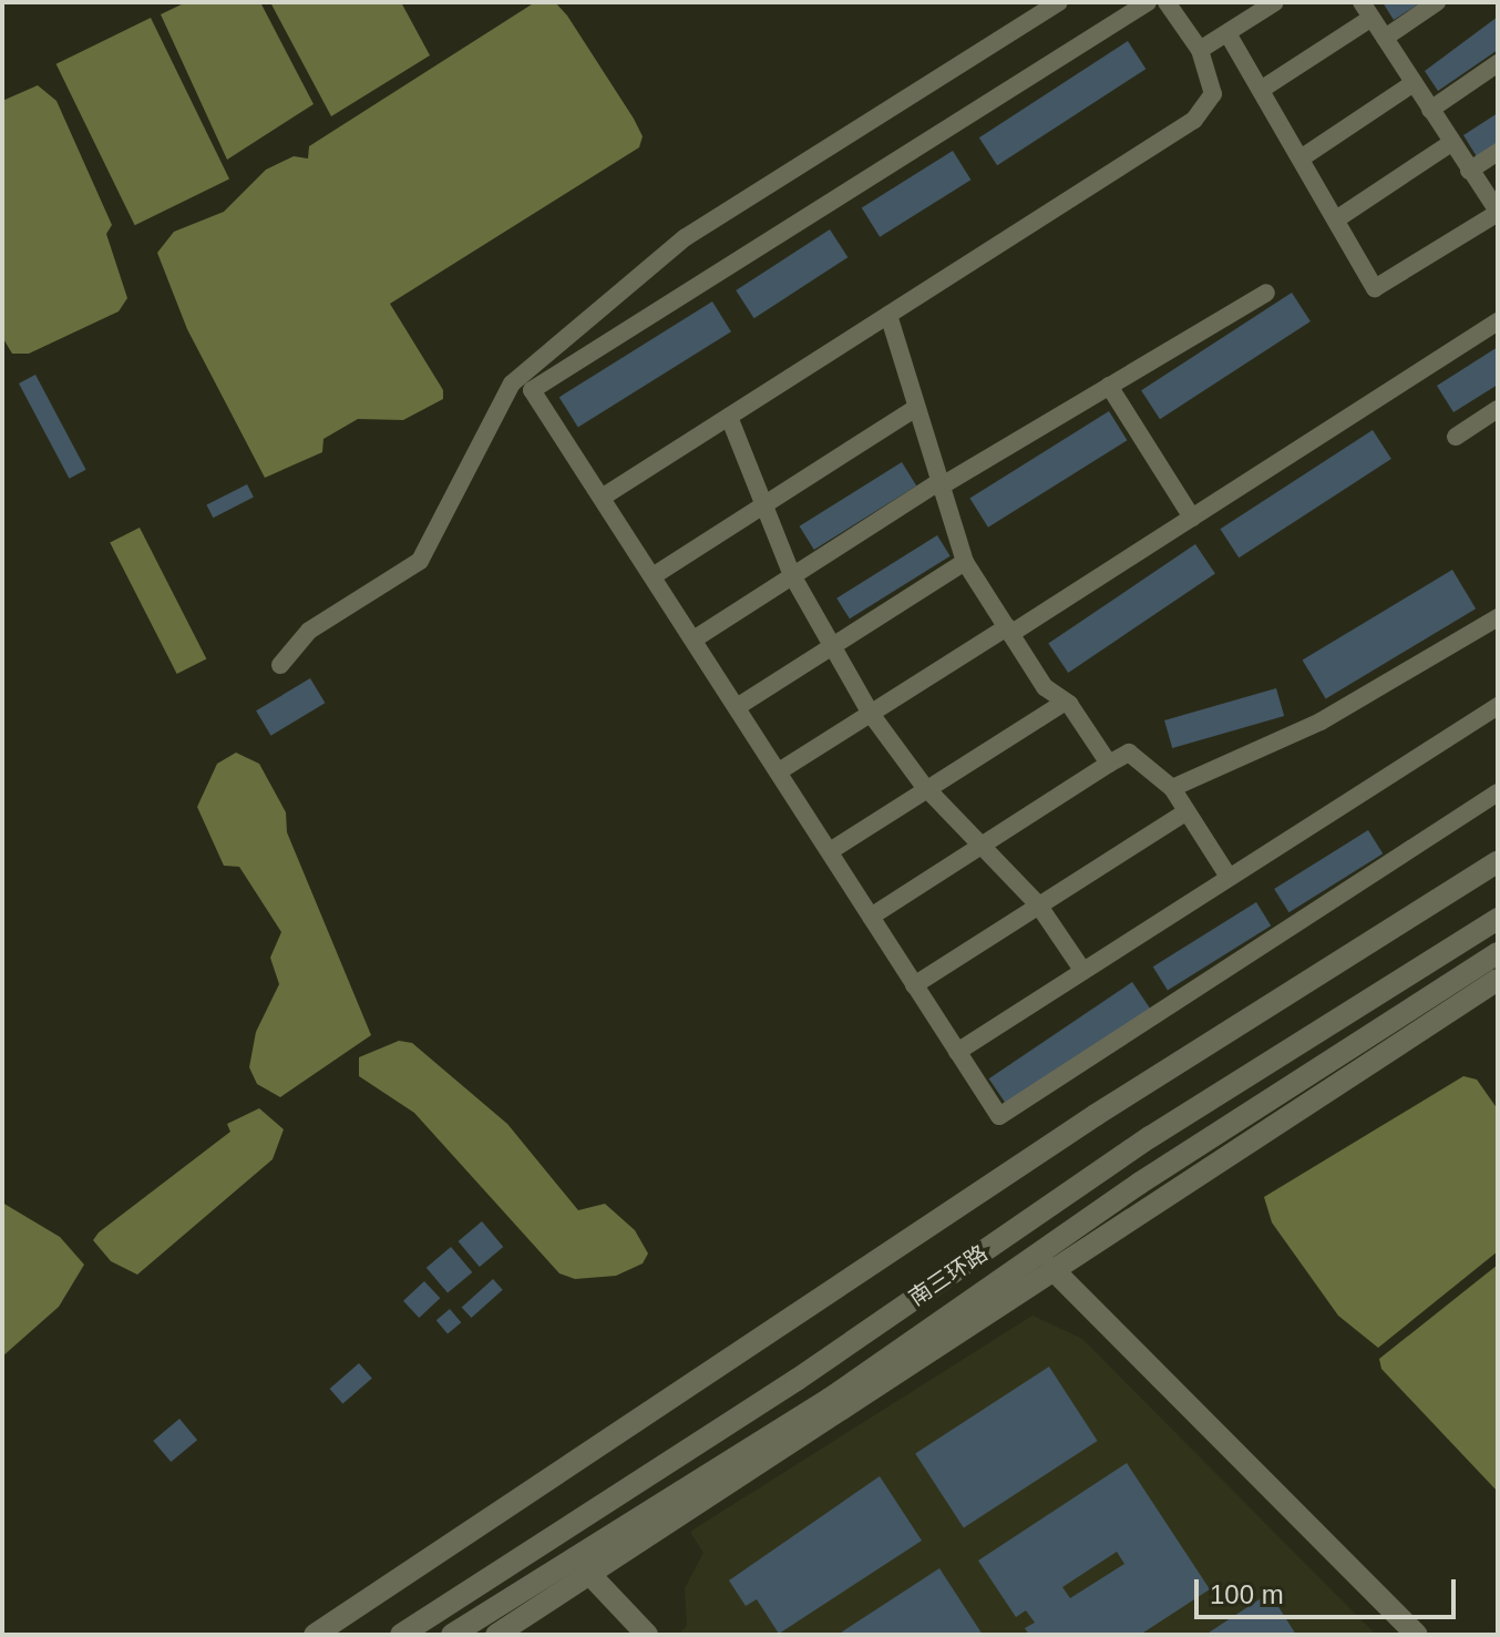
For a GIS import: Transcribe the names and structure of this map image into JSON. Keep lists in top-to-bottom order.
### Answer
{
  "streets": {
    "street": ["南三环路"]
  },
  "scale_bar": "100 m"
}
